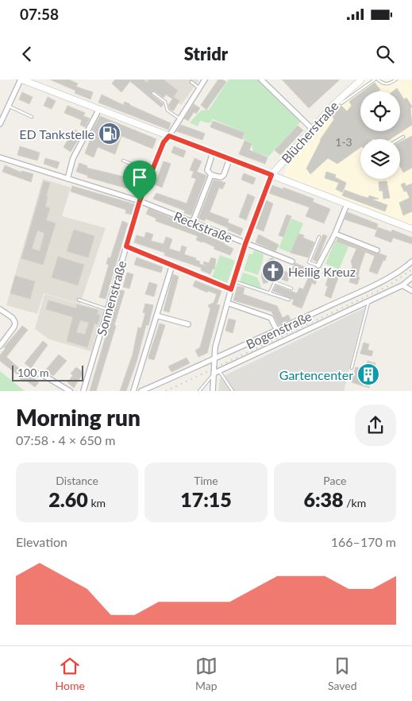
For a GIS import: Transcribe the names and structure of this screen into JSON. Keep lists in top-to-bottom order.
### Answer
{
  "streets": {
    "main road": ["Blücherstraße"],
    "street": ["Reckstraße", "Sonnenstraße", "Bogenstraße"]
  },
  "crossings": [
    ["Blücherstraße", "Reckstraße"],
    ["Blücherstraße", "Bogenstraße"],
    ["Reckstraße", "Sonnenstraße"]
  ],
  "places": {
    "fuel station": ["ED Tankstelle"],
    "church": ["Heilig Kreuz"],
    "building": ["Gartencenter"]
  },
  "house_numbers": ["1-3"],
  "scale_bar": "100 m",
  "page": {
    "status": "07:58",
    "header": "Stridr",
    "scale": "100 m",
    "heading": ["Morning run", "07:58 · 4 × 650 m"],
    "stats": [
      ["Distance", "2.60 km"],
      ["Time", "17:15"],
      ["Pace", "6:38 /km"]
    ],
    "chart": ["Elevation", "166–170 m"],
    "tabs": ["Home", "Map", "Saved"]
  }
}
